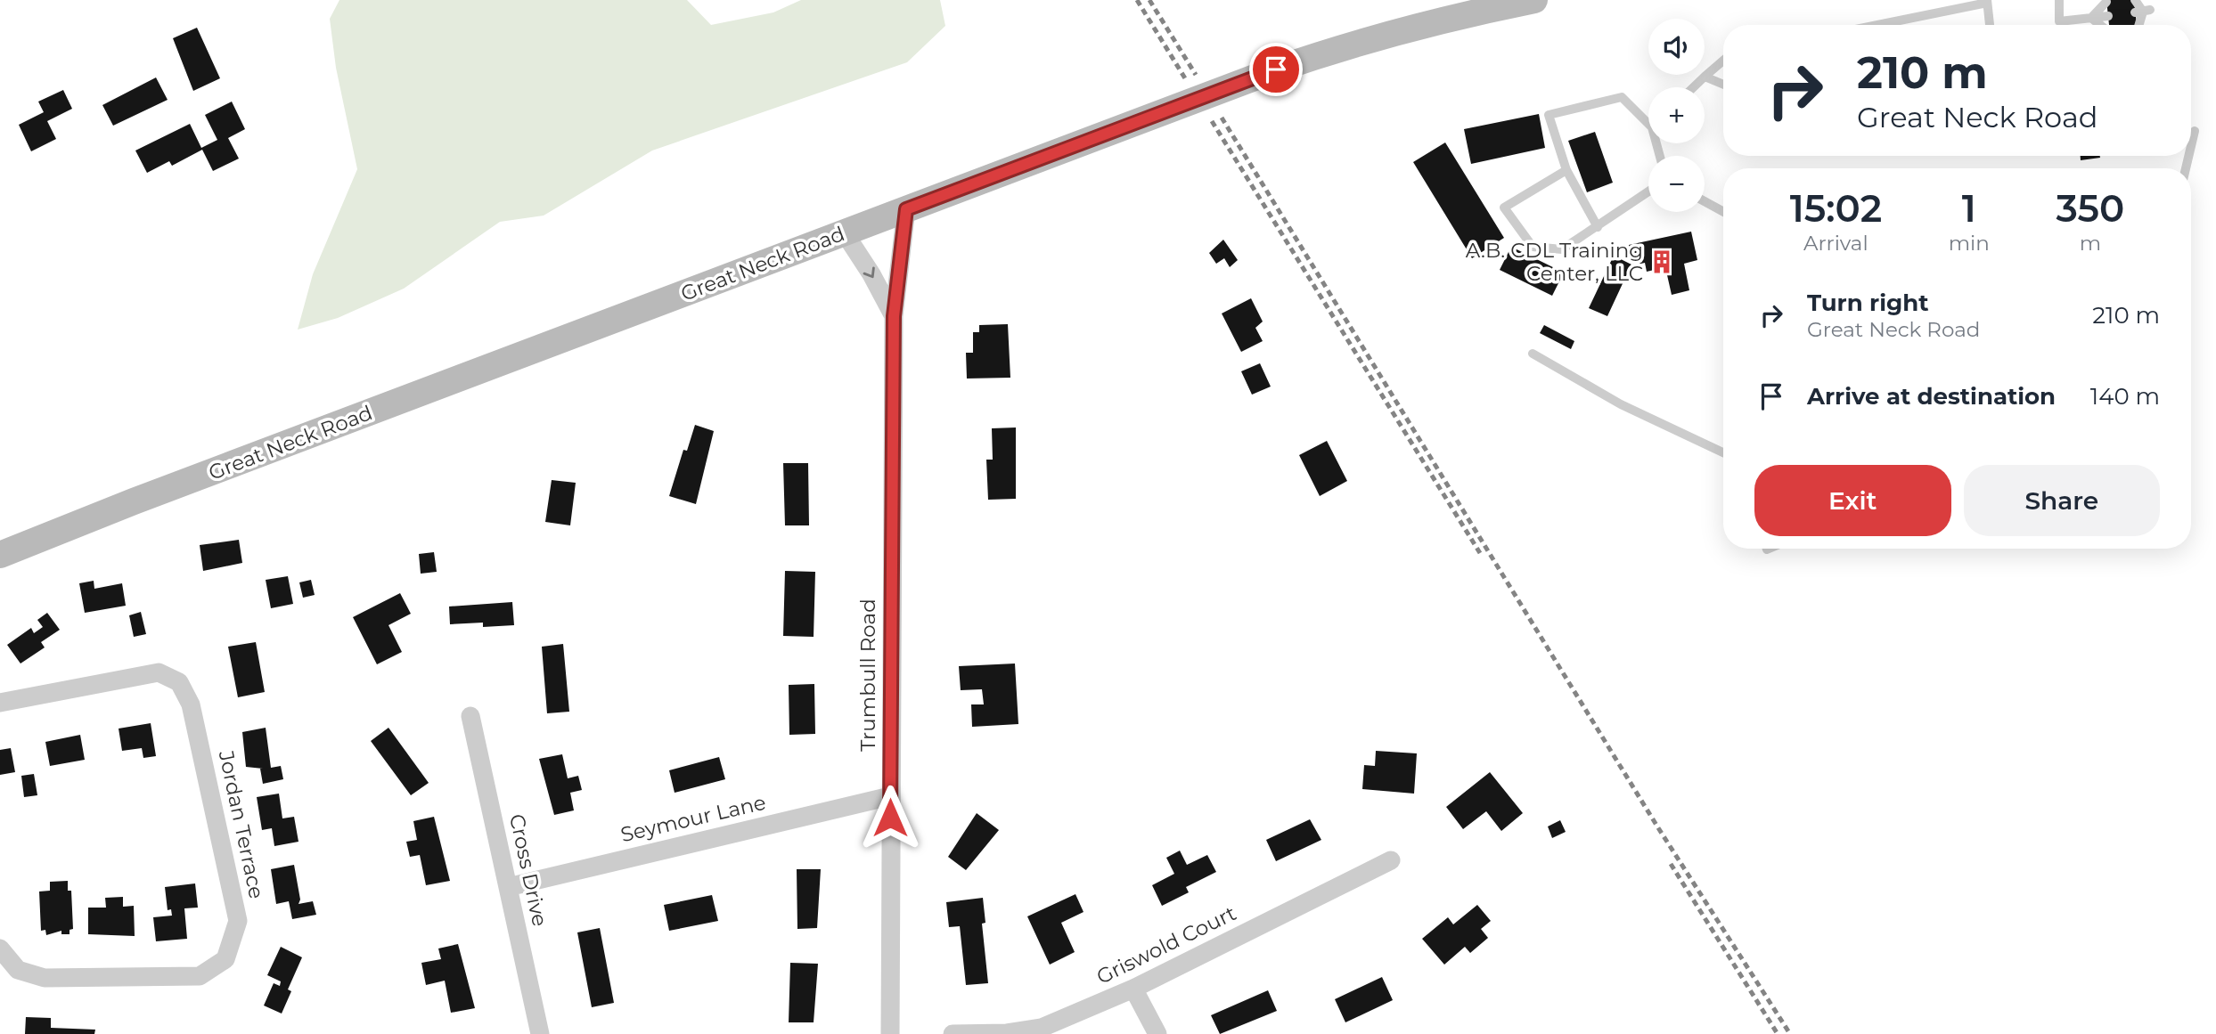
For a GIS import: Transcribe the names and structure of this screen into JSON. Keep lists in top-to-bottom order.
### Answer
{
  "streets": {
    "main road": ["Great Neck Road"],
    "street": [
      "Trumbull Road",
      "Seymour Lane",
      "Jordan Terrace",
      "Cross Drive",
      "Griswold Court"
    ]
  },
  "crossings": [
    ["Great Neck Road", "Trumbull Road"],
    ["Trumbull Road", "Seymour Lane"],
    ["Seymour Lane", "Cross Drive"]
  ],
  "places": {
    "building": ["A.B. CDL Training Center, LLC"]
  },
  "page": {
    "map_buttons": ["+", "−"],
    "turn": ["210 m", "Great Neck Road"],
    "eta": [
      "15:02",
      "Arrival",
      "1",
      "min",
      "350",
      "m"
    ],
    "list": [
      {
        "name": "Turn right",
        "note": "Great Neck Road",
        "value": "210 m"
      },
      {
        "name": "Arrive at destination",
        "value": "140 m"
      }
    ],
    "buttons": ["Exit", "Share"]
  }
}
